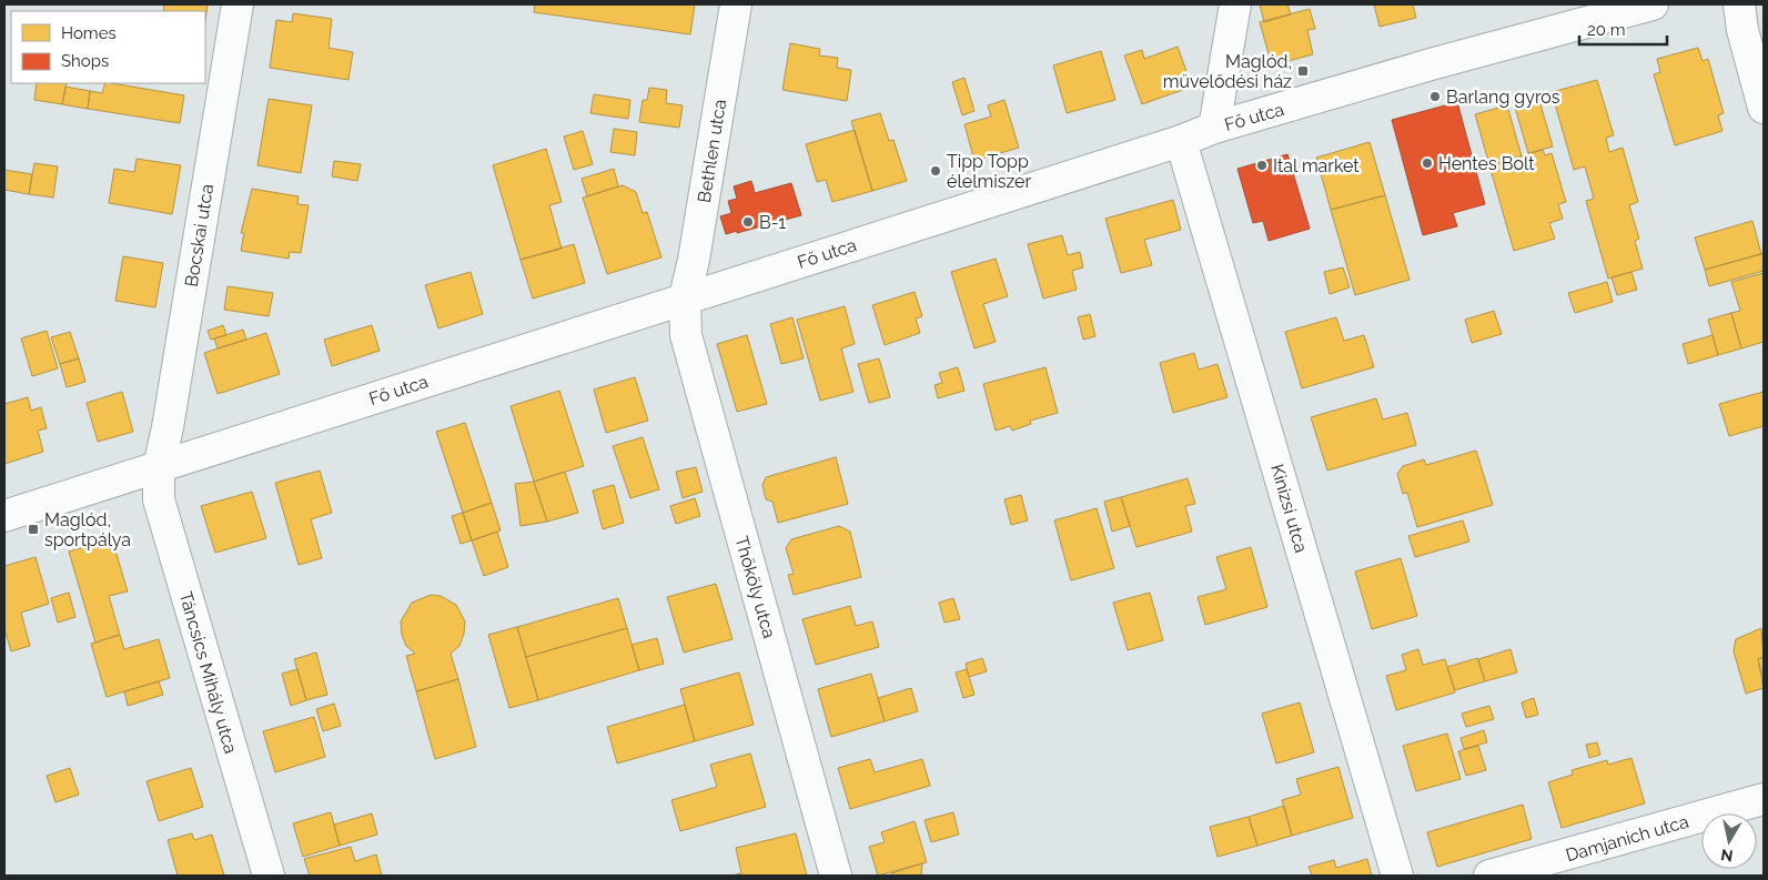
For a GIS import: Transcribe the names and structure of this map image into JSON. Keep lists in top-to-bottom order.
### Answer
{
  "streets": {
    "street": [
      "Fő utca",
      "Bethlen utca",
      "Bocskai utca",
      "Kinizsi utca",
      "Thököly utca",
      "Táncsics Mihály utca",
      "Damjanich utca"
    ]
  },
  "crossings": [
    ["Fő utca", "Bethlen utca"],
    ["Fő utca", "Bocskai utca"],
    ["Fő utca", "Kinizsi utca"],
    ["Fő utca", "Thököly utca"],
    ["Fő utca", "Táncsics Mihály utca"],
    ["Bethlen utca", "Thököly utca"],
    ["Bocskai utca", "Táncsics Mihály utca"]
  ],
  "places": {
    "transit": ["Maglód, művelődési ház", "Maglód, sportpálya"],
    "other": [
      "Barlang gyros",
      "Hentes Bolt",
      "Ital market",
      "Tipp Topp élelmiszer",
      "B-1"
    ]
  },
  "legend": ["Homes", "Shops"],
  "scale_bar": "20 m",
  "north": "bottom"
}
